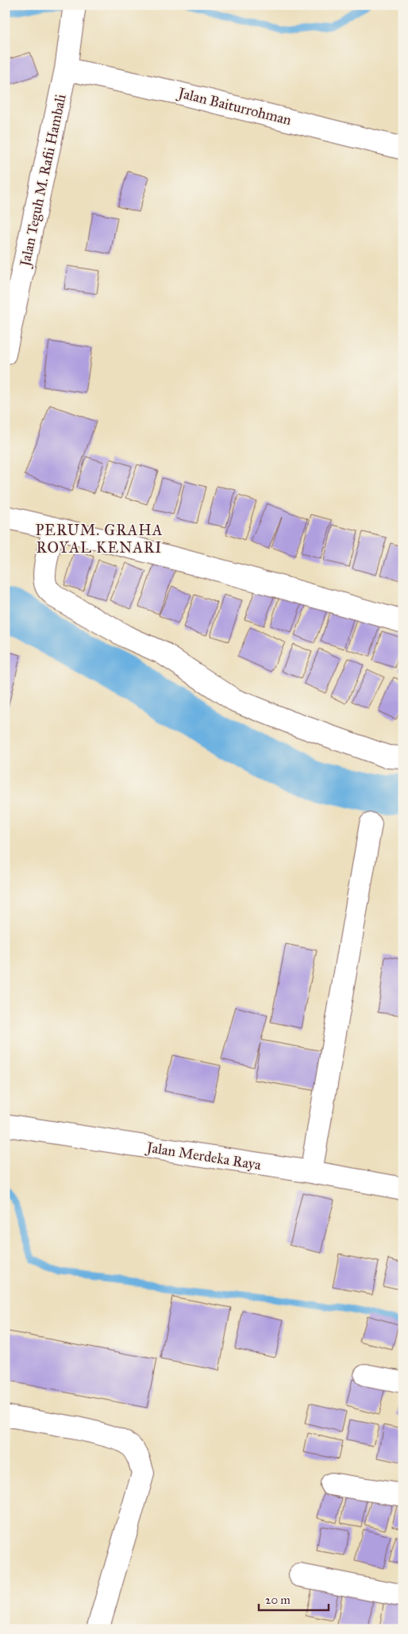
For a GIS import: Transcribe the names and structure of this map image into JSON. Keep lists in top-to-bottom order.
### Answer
{
  "streets": {
    "street": ["Jalan Baiturrohman", "Jalan Teguh M. Rafii Hambali", "Jalan Merdeka Raya"]
  },
  "crossings": [
    ["Jalan Baiturrohman", "Jalan Teguh M. Rafii Hambali"]
  ],
  "districts": ["PERUM. GRAHA ROYAL KENARI"],
  "scale_bar": "20 m"
}
